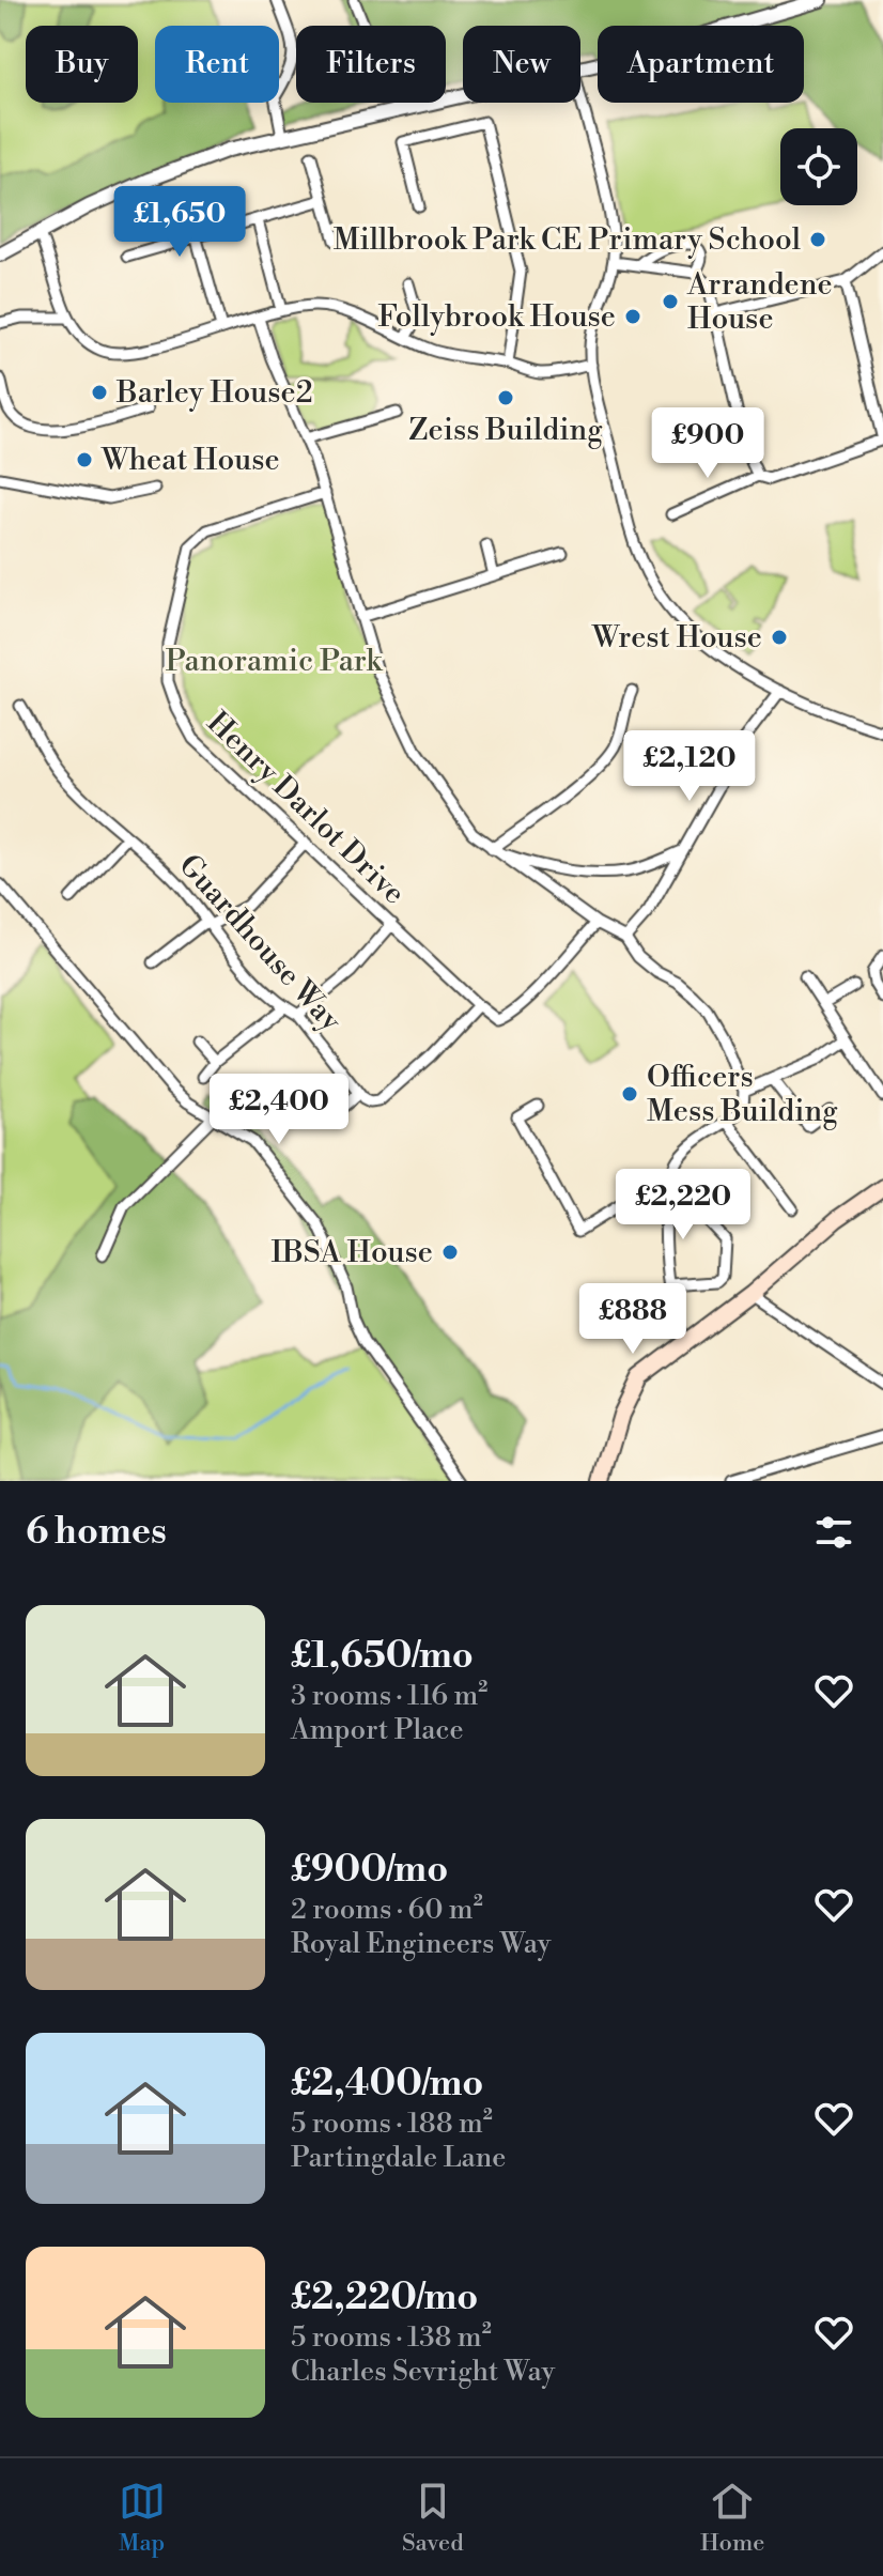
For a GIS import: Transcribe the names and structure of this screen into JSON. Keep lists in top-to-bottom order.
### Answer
{
  "streets": {
    "street": ["Henry Darlot Drive", "Guardhouse Way"]
  },
  "parks": ["Panoramic Park"],
  "places": [
    "Millbrook Park CE Primary School",
    "Arrandene House",
    "Follybrook House",
    "Barley House2",
    "Zeiss Building",
    "Wheat House",
    "Wrest House",
    "Officers Mess Building",
    "IBSA House"
  ],
  "page": {
    "chip": [
      "Buy",
      "Rent",
      "Filters",
      "New",
      "Apartment"
    ],
    "price": [
      "£1,650",
      "£900",
      "£2,120",
      "£2,400",
      "£2,220",
      "£888"
    ],
    "heading": "6 homes",
    "list": [
      {
        "name": "£1,650/mo",
        "note": "3 rooms · 116 m² · Amport Place"
      },
      {
        "name": "£900/mo",
        "note": "2 rooms · 60 m² · Royal Engineers Way"
      },
      {
        "name": "£2,400/mo",
        "note": "5 rooms · 188 m² · Partingdale Lane"
      },
      {
        "name": "£2,220/mo",
        "note": "5 rooms · 138 m² · Charles Sevright Way"
      }
    ],
    "tabs": ["Map", "Saved", "Home"]
  }
}
